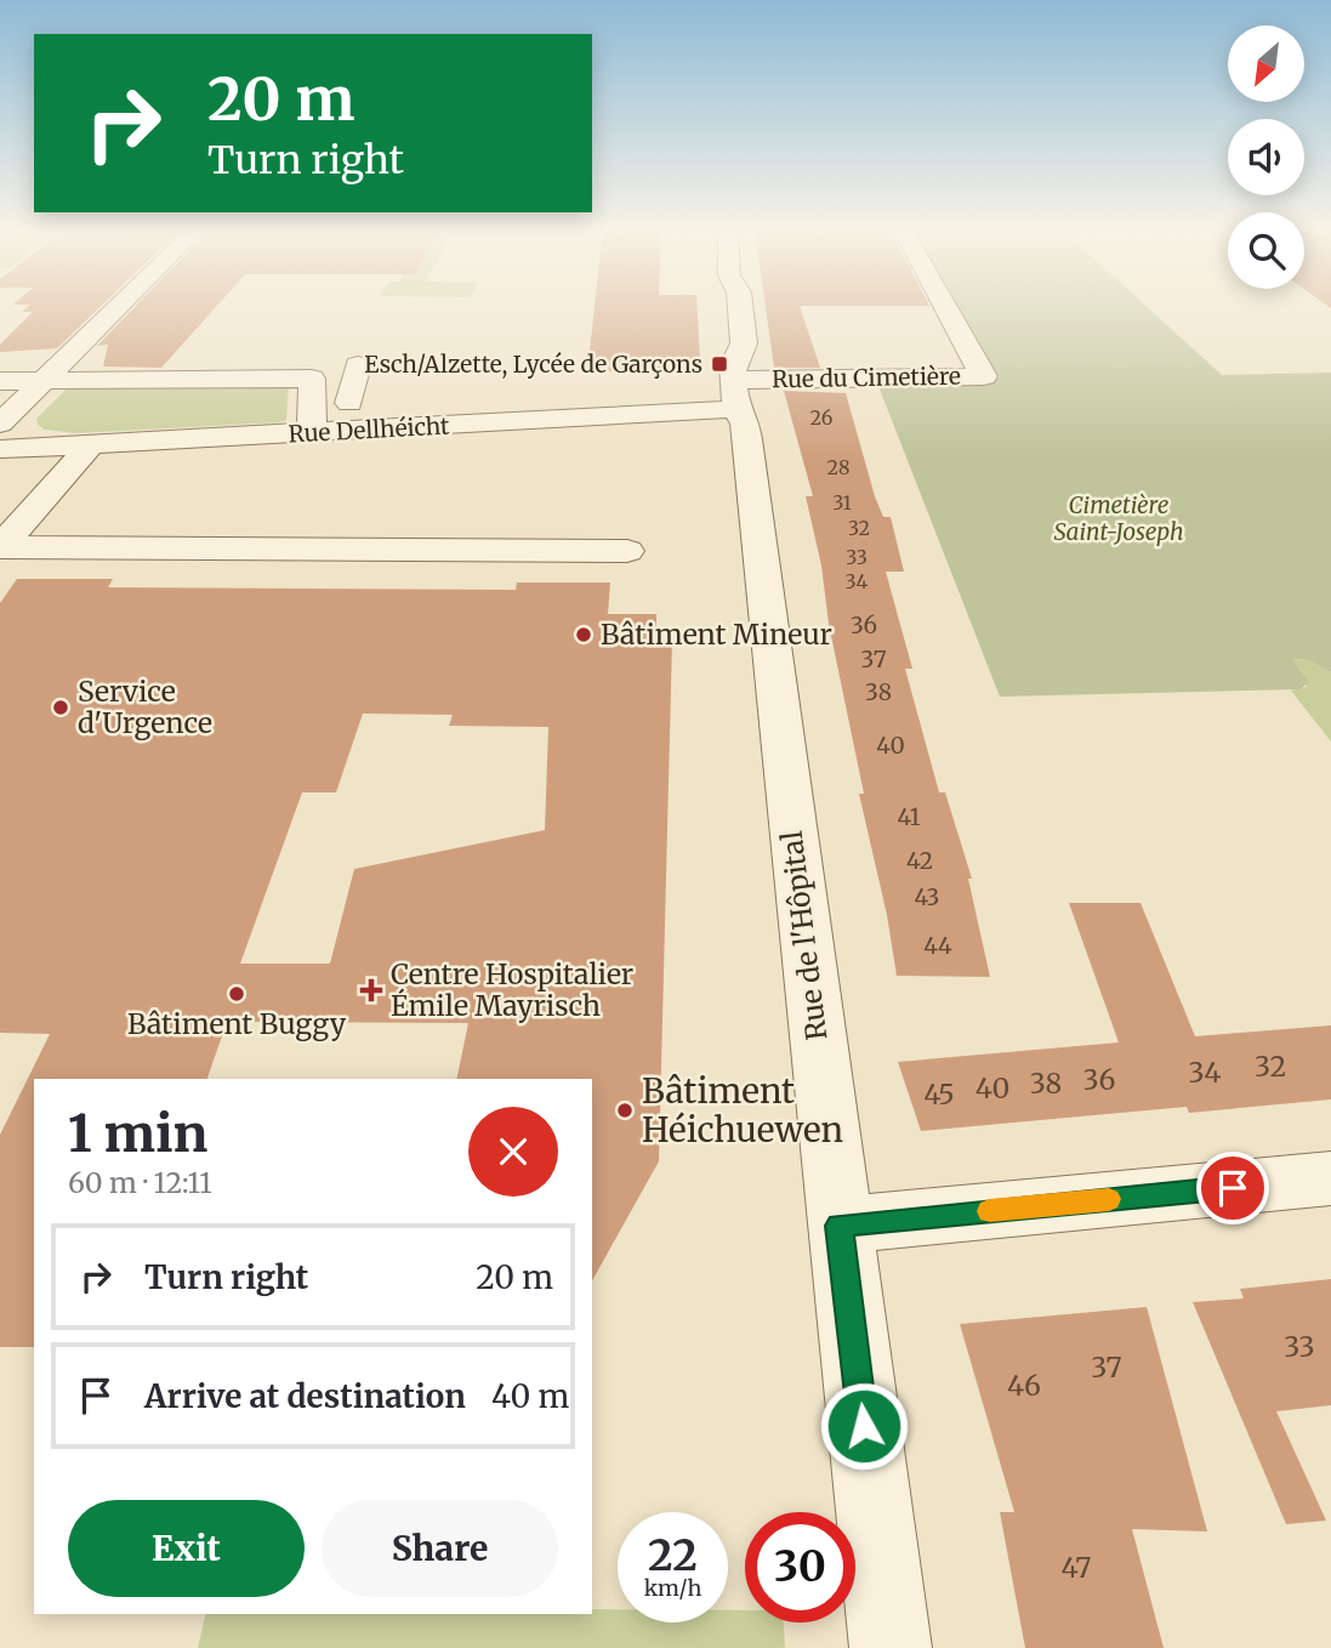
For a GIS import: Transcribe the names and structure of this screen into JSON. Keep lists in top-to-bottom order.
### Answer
{
  "streets": {
    "street": ["Rue du Cimetière", "Rue Dellhéicht", "Rue de l'Hôpital"]
  },
  "crossings": [
    ["Rue du Cimetière", "Rue Dellhéicht"],
    ["Rue du Cimetière", "Rue de l'Hôpital"],
    ["Rue Dellhéicht", "Rue de l'Hôpital"]
  ],
  "parks": ["Cimetière Saint-Joseph"],
  "places": {
    "transit": ["Esch/Alzette, Lycée de Garçons"],
    "other": [
      "Bâtiment Mineur",
      "Service d'Urgence",
      "Bâtiment Buggy",
      "Bâtiment Héichuewen"
    ],
    "health": ["Centre Hospitalier Émile Mayrisch"]
  },
  "house_numbers": [
    "26",
    "28",
    "31",
    "32",
    "33",
    "34",
    "36",
    "37",
    "38",
    "40",
    "41",
    "42",
    "43",
    "44",
    "32",
    "34",
    "36",
    "38",
    "40",
    "45",
    "33",
    "37",
    "46",
    "47"
  ],
  "north": "bottom left",
  "page": {
    "turn": ["20 m", "Turn right"],
    "heading": ["1 min", "60 m · 12:11"],
    "list": [
      {
        "name": "Turn right",
        "value": "20 m"
      },
      {
        "name": "Arrive at destination",
        "value": "40 m"
      }
    ],
    "buttons": ["Exit", "Share"],
    "speed": "22 km/h",
    "limit": "30"
  }
}
